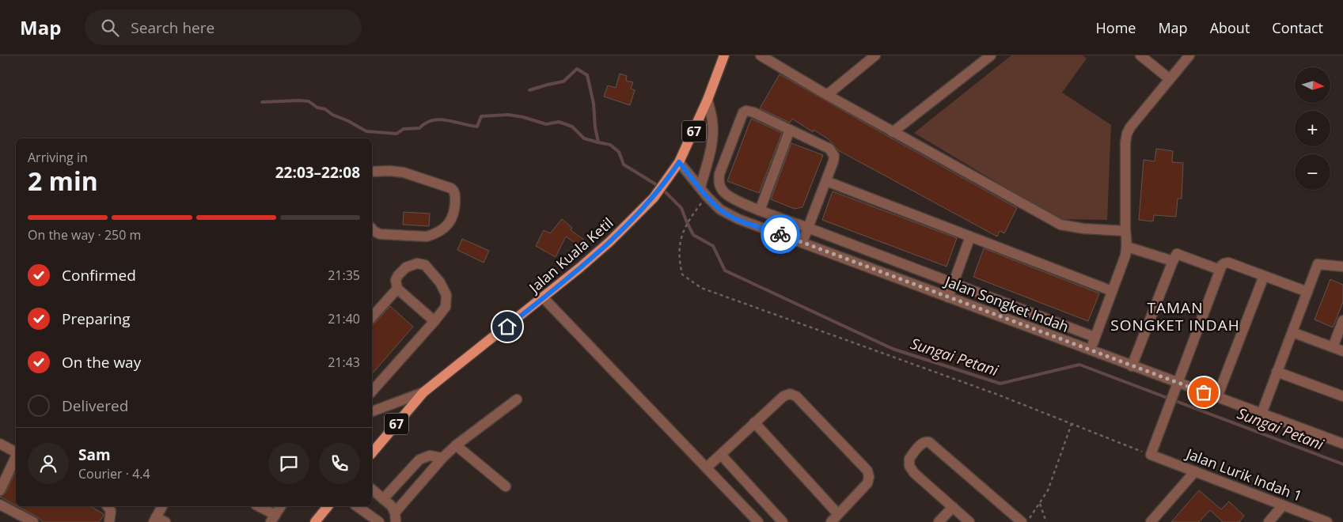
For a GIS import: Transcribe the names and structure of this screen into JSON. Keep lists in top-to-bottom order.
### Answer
{
  "streets": {
    "main road": ["67", "Jalan Kuala Ketil"],
    "street": ["Jalan Songket Indah", "Jalan Lurik Indah 1"]
  },
  "crossings": [
    ["Jalan Kuala Ketil", "Jalan Songket Indah"]
  ],
  "districts": ["TAMAN SONGKET INDAH"],
  "water": ["Sungai Petani"],
  "north": "right",
  "page": {
    "header": "Map",
    "search": "Search here",
    "nav": [
      "Home",
      "Map",
      "About",
      "Contact"
    ],
    "map_buttons": ["+", "−"],
    "heading": ["2 min", "Arriving in", "22:03–22:08"],
    "panel": ["Sam", "Courier · 4.4"],
    "bar": "On the way · 250 m",
    "list": [
      ["Confirmed", "21:35"],
      ["Preparing", "21:40"],
      ["On the way", "21:43"],
      "Delivered"
    ]
  }
}
